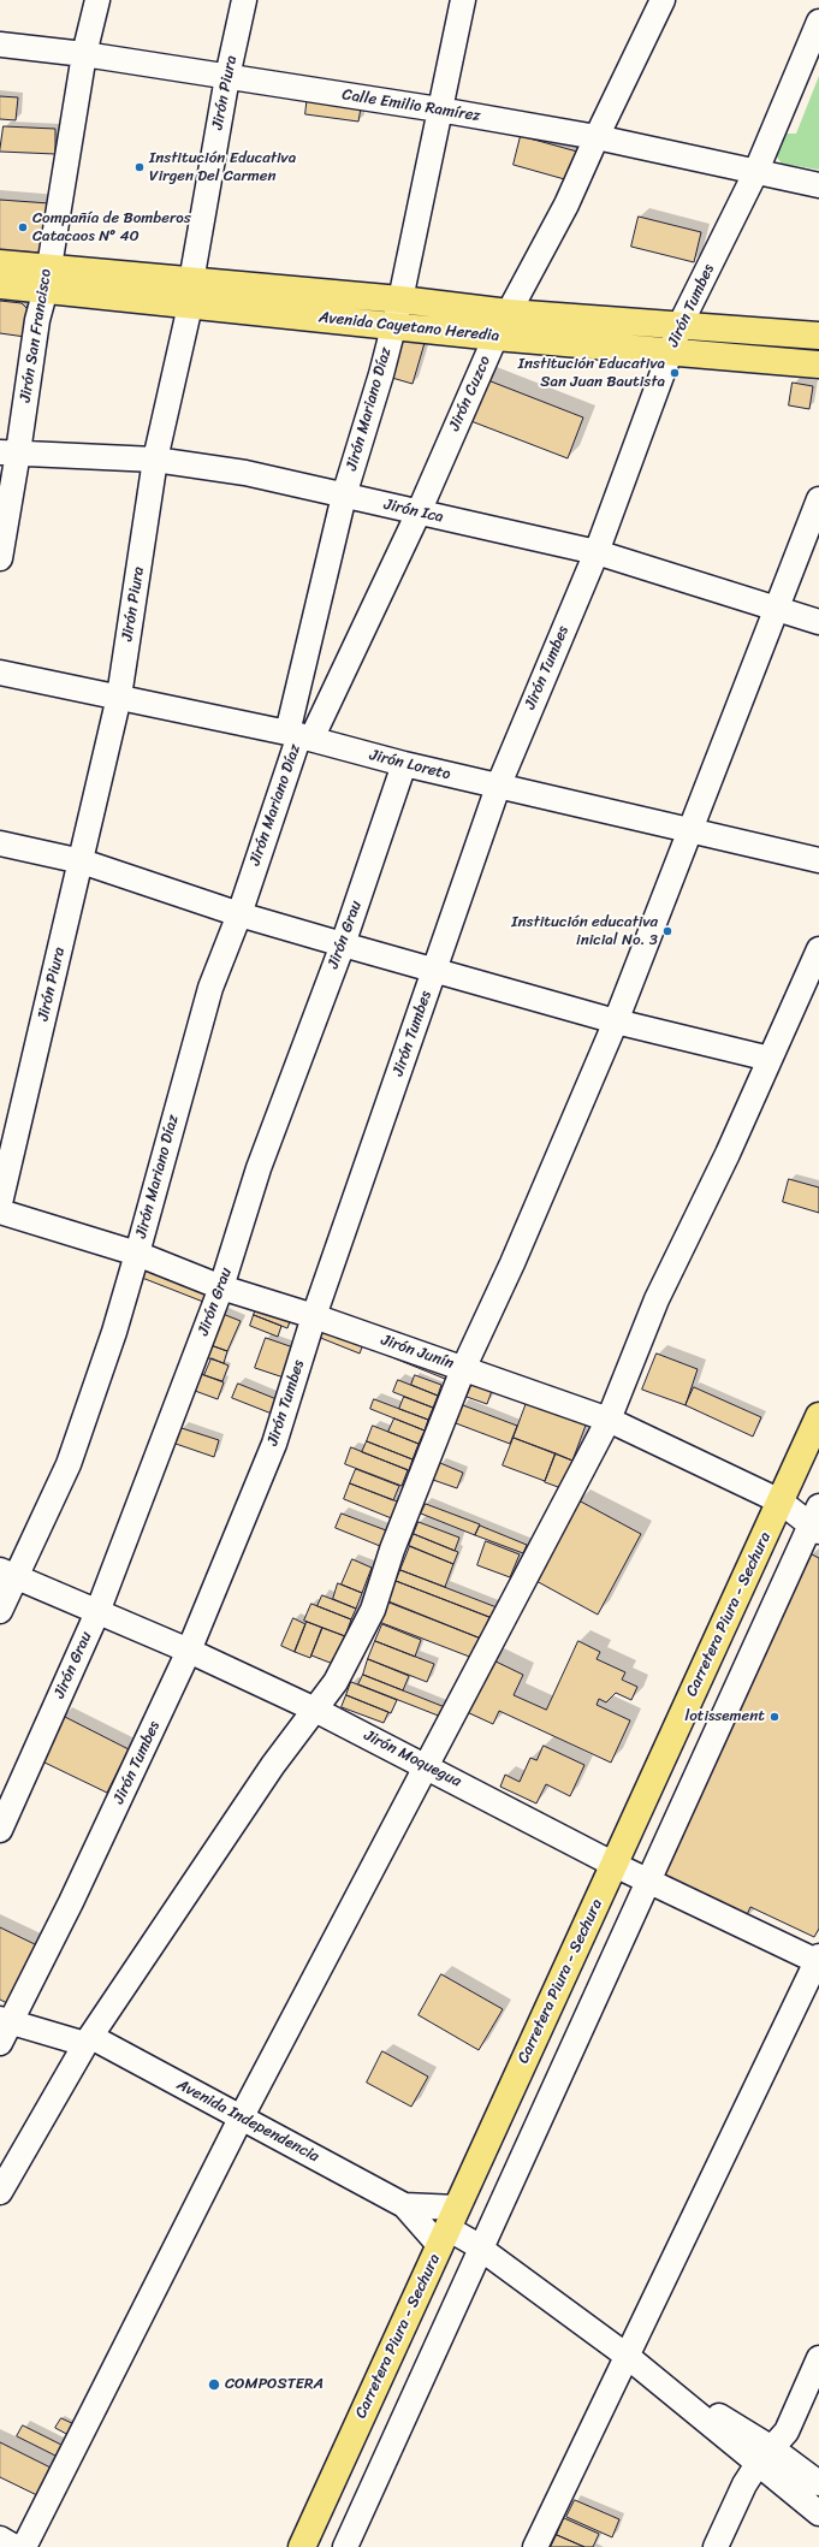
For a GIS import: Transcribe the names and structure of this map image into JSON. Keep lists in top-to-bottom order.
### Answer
{
  "streets": {
    "main road": ["Avenida Cayetano Heredia", "Carretera Piura - Sechura"],
    "street": [
      "Jirón Piura",
      "Calle Emilio Ramírez",
      "Jirón Tumbes",
      "Jirón San Francisco",
      "Jirón Cuzco",
      "Jirón Mariano Díaz",
      "Jirón Ica",
      "Jirón Loreto",
      "Jirón Grau",
      "Jirón Junín",
      "Jirón Moquegua",
      "Avenida Independencia"
    ]
  },
  "crossings": [
    ["Jirón Piura", "Calle Emilio Ramírez"],
    ["Jirón Piura", "Avenida Cayetano Heredia"],
    ["Jirón Piura", "Jirón Ica"],
    ["Jirón Piura", "Jirón Loreto"],
    ["Calle Emilio Ramírez", "Jirón Tumbes"],
    ["Calle Emilio Ramírez", "Jirón San Francisco"],
    ["Calle Emilio Ramírez", "Jirón Cuzco"],
    ["Calle Emilio Ramírez", "Jirón Mariano Díaz"],
    ["Jirón Tumbes", "Avenida Cayetano Heredia"],
    ["Jirón Tumbes", "Jirón Ica"],
    ["Jirón Tumbes", "Jirón Loreto"],
    ["Jirón Tumbes", "Jirón Junín"],
    ["Jirón Tumbes", "Jirón Moquegua"],
    ["Jirón Tumbes", "Avenida Independencia"],
    ["Avenida Cayetano Heredia", "Jirón San Francisco"],
    ["Avenida Cayetano Heredia", "Jirón Cuzco"],
    ["Avenida Cayetano Heredia", "Jirón Mariano Díaz"],
    ["Jirón San Francisco", "Jirón Ica"],
    ["Jirón Cuzco", "Jirón Mariano Díaz"],
    ["Jirón Cuzco", "Jirón Ica"],
    ["Jirón Cuzco", "Jirón Loreto"],
    ["Jirón Mariano Díaz", "Jirón Ica"],
    ["Jirón Mariano Díaz", "Jirón Loreto"],
    ["Jirón Mariano Díaz", "Jirón Junín"],
    ["Jirón Mariano Díaz", "Jirón Moquegua"],
    ["Jirón Loreto", "Jirón Grau"],
    ["Jirón Grau", "Jirón Junín"],
    ["Jirón Grau", "Jirón Moquegua"],
    ["Jirón Junín", "Carretera Piura - Sechura"],
    ["Carretera Piura - Sechura", "Jirón Moquegua"],
    ["Carretera Piura - Sechura", "Avenida Independencia"]
  ],
  "places": [
    "Institución Educativa Virgen Del Carmen",
    "Compañía de Bomberos Catacaos Nº 40",
    "Institución Educativa San Juan Bautista",
    "Institución educativa inicial No. 3",
    "lotissement",
    "COMPOSTERA"
  ]
}
